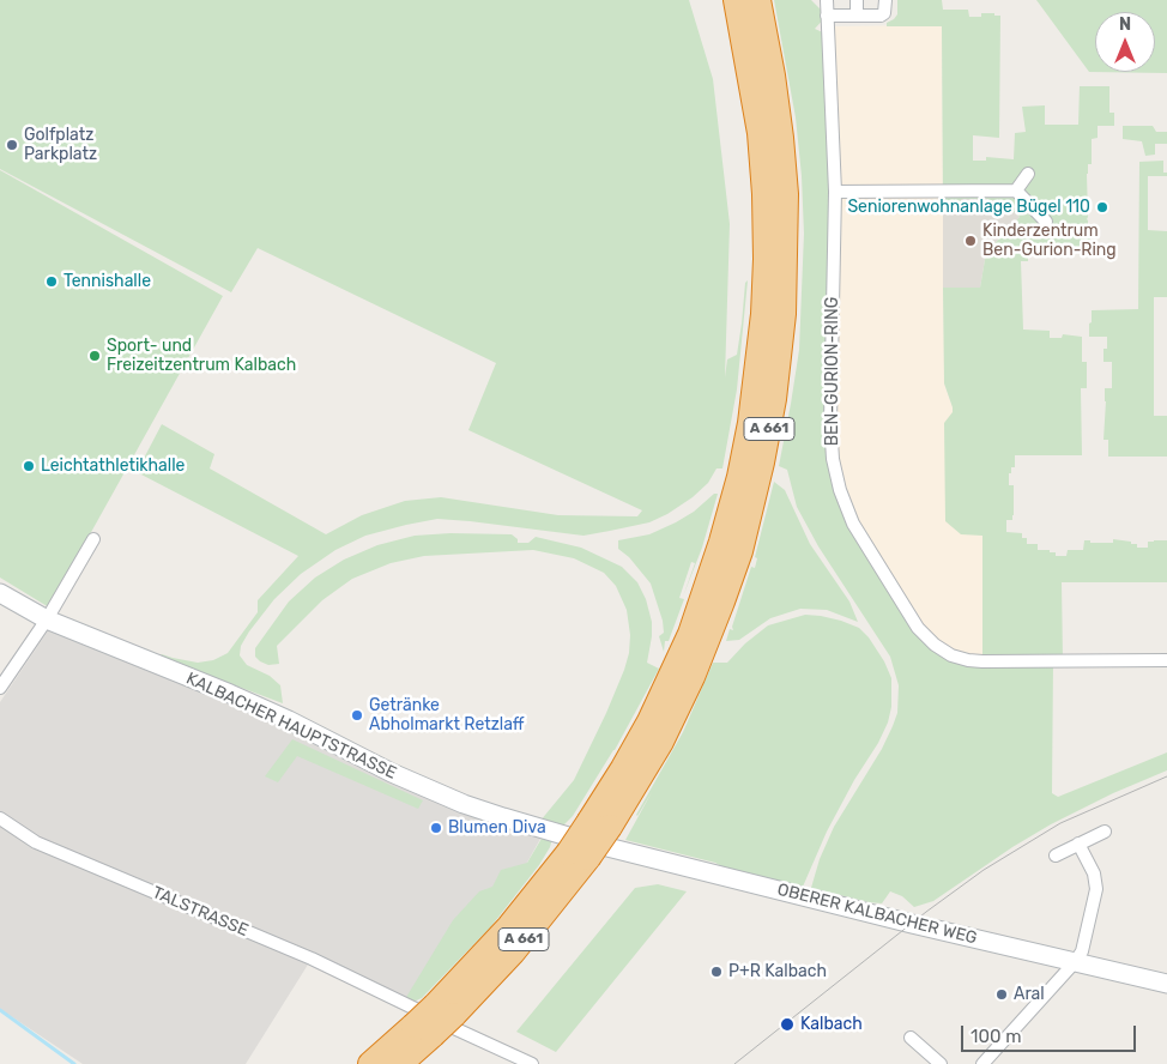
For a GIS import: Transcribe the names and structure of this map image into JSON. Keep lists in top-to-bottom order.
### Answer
{
  "streets": {
    "highway": ["A 661"],
    "street": [
      "BEN-GURION-RING",
      "KALBACHER HAUPTSTRASSE",
      "TALSTRASSE",
      "OBERER KALBACHER WEG"
    ]
  },
  "crossings": [
    ["A 661", "KALBACHER HAUPTSTRASSE"],
    ["A 661", "OBERER KALBACHER WEG"],
    ["KALBACHER HAUPTSTRASSE", "OBERER KALBACHER WEG"]
  ],
  "places": [
    "Golfplatz Parkplatz",
    "Seniorenwohnanlage Bügel 110",
    "Kinderzentrum Ben-Gurion-Ring",
    "Tennishalle",
    "Sport- und Freizeitzentrum Kalbach",
    "Leichtathletikhalle",
    "Getränke Abholmarkt Retzlaff",
    "Blumen Diva",
    "P+R Kalbach",
    "Aral",
    "Kalbach"
  ],
  "scale_bar": "100 m",
  "north": "top"
}
